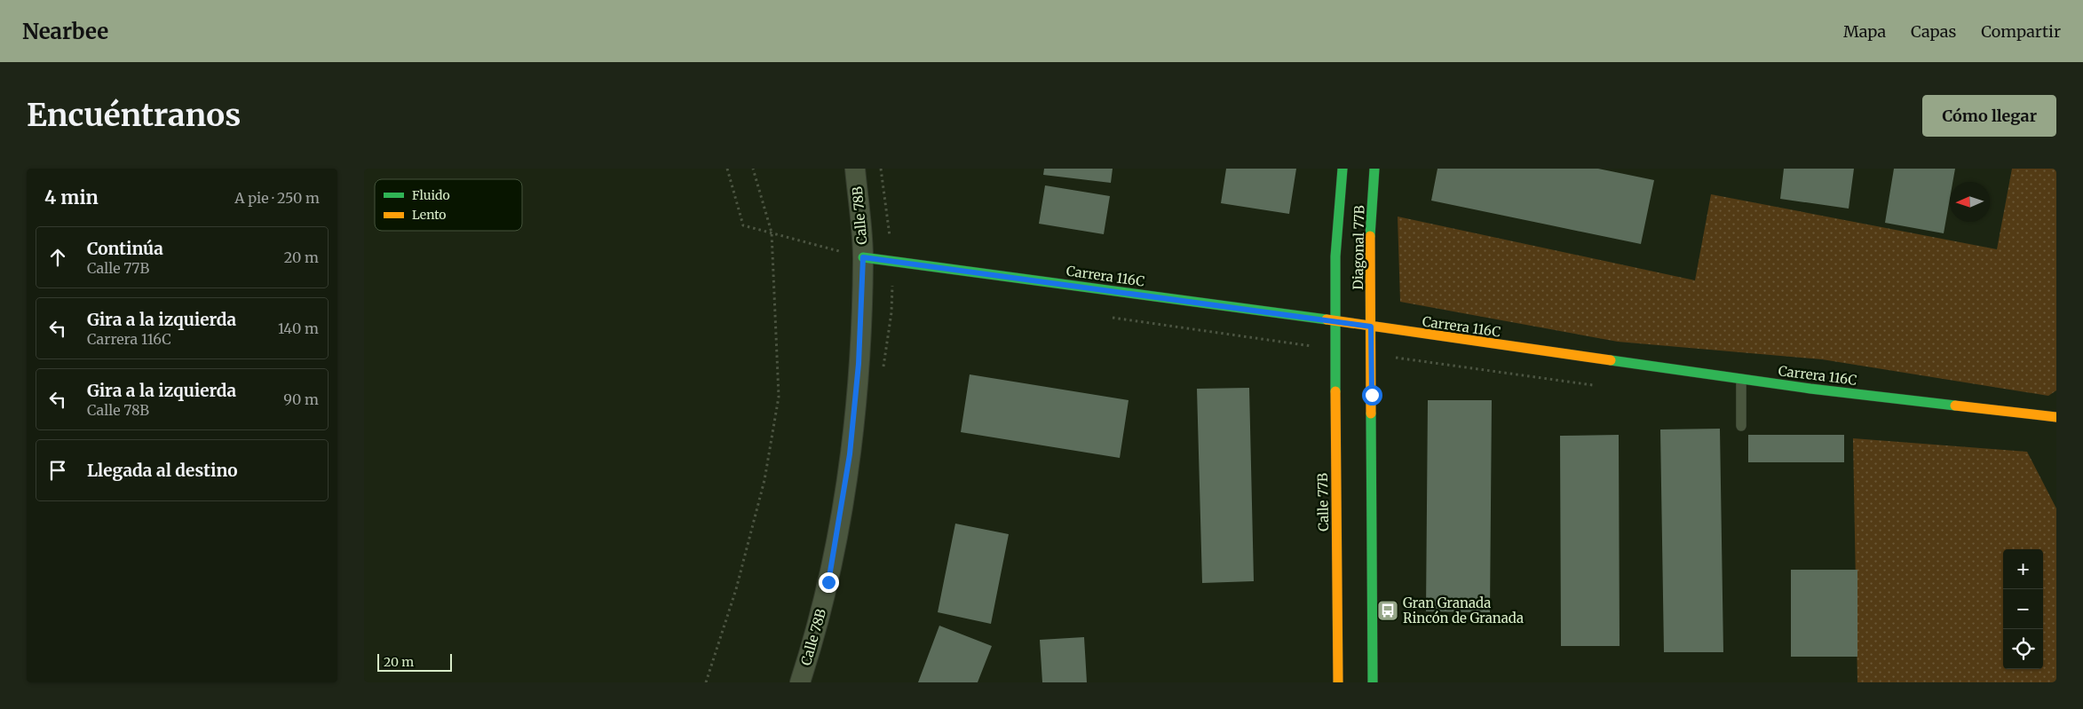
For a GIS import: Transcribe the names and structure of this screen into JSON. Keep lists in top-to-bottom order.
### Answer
{
  "streets": {
    "street": [
      "Calle 78B",
      "Diagonal 77B",
      "Carrera 116C",
      "Calle 77B"
    ]
  },
  "crossings": [
    ["Calle 78B", "Carrera 116C"],
    ["Diagonal 77B", "Carrera 116C"],
    ["Diagonal 77B", "Calle 77B"],
    ["Carrera 116C", "Calle 77B"]
  ],
  "places": {
    "bus stop": ["Gran Granada Rincón de Granada"]
  },
  "legend": ["Fluido", "Lento"],
  "scale_bar": "20 m",
  "north": "left",
  "page": {
    "header": "Nearbee",
    "nav": ["Mapa", "Capas", "Compartir"],
    "buttons": "Cómo llegar",
    "title": "Encuéntranos",
    "heading": ["4 min", "A pie · 250 m"],
    "list": [
      ["Continúa", "Calle 77B", "20 m"],
      ["Gira a la izquierda", "Carrera 116C", "140 m"],
      ["Gira a la izquierda", "Calle 78B", "90 m"],
      "Llegada al destino"
    ],
    "map_buttons": ["+", "−"],
    "scale": "20 m"
  }
}
